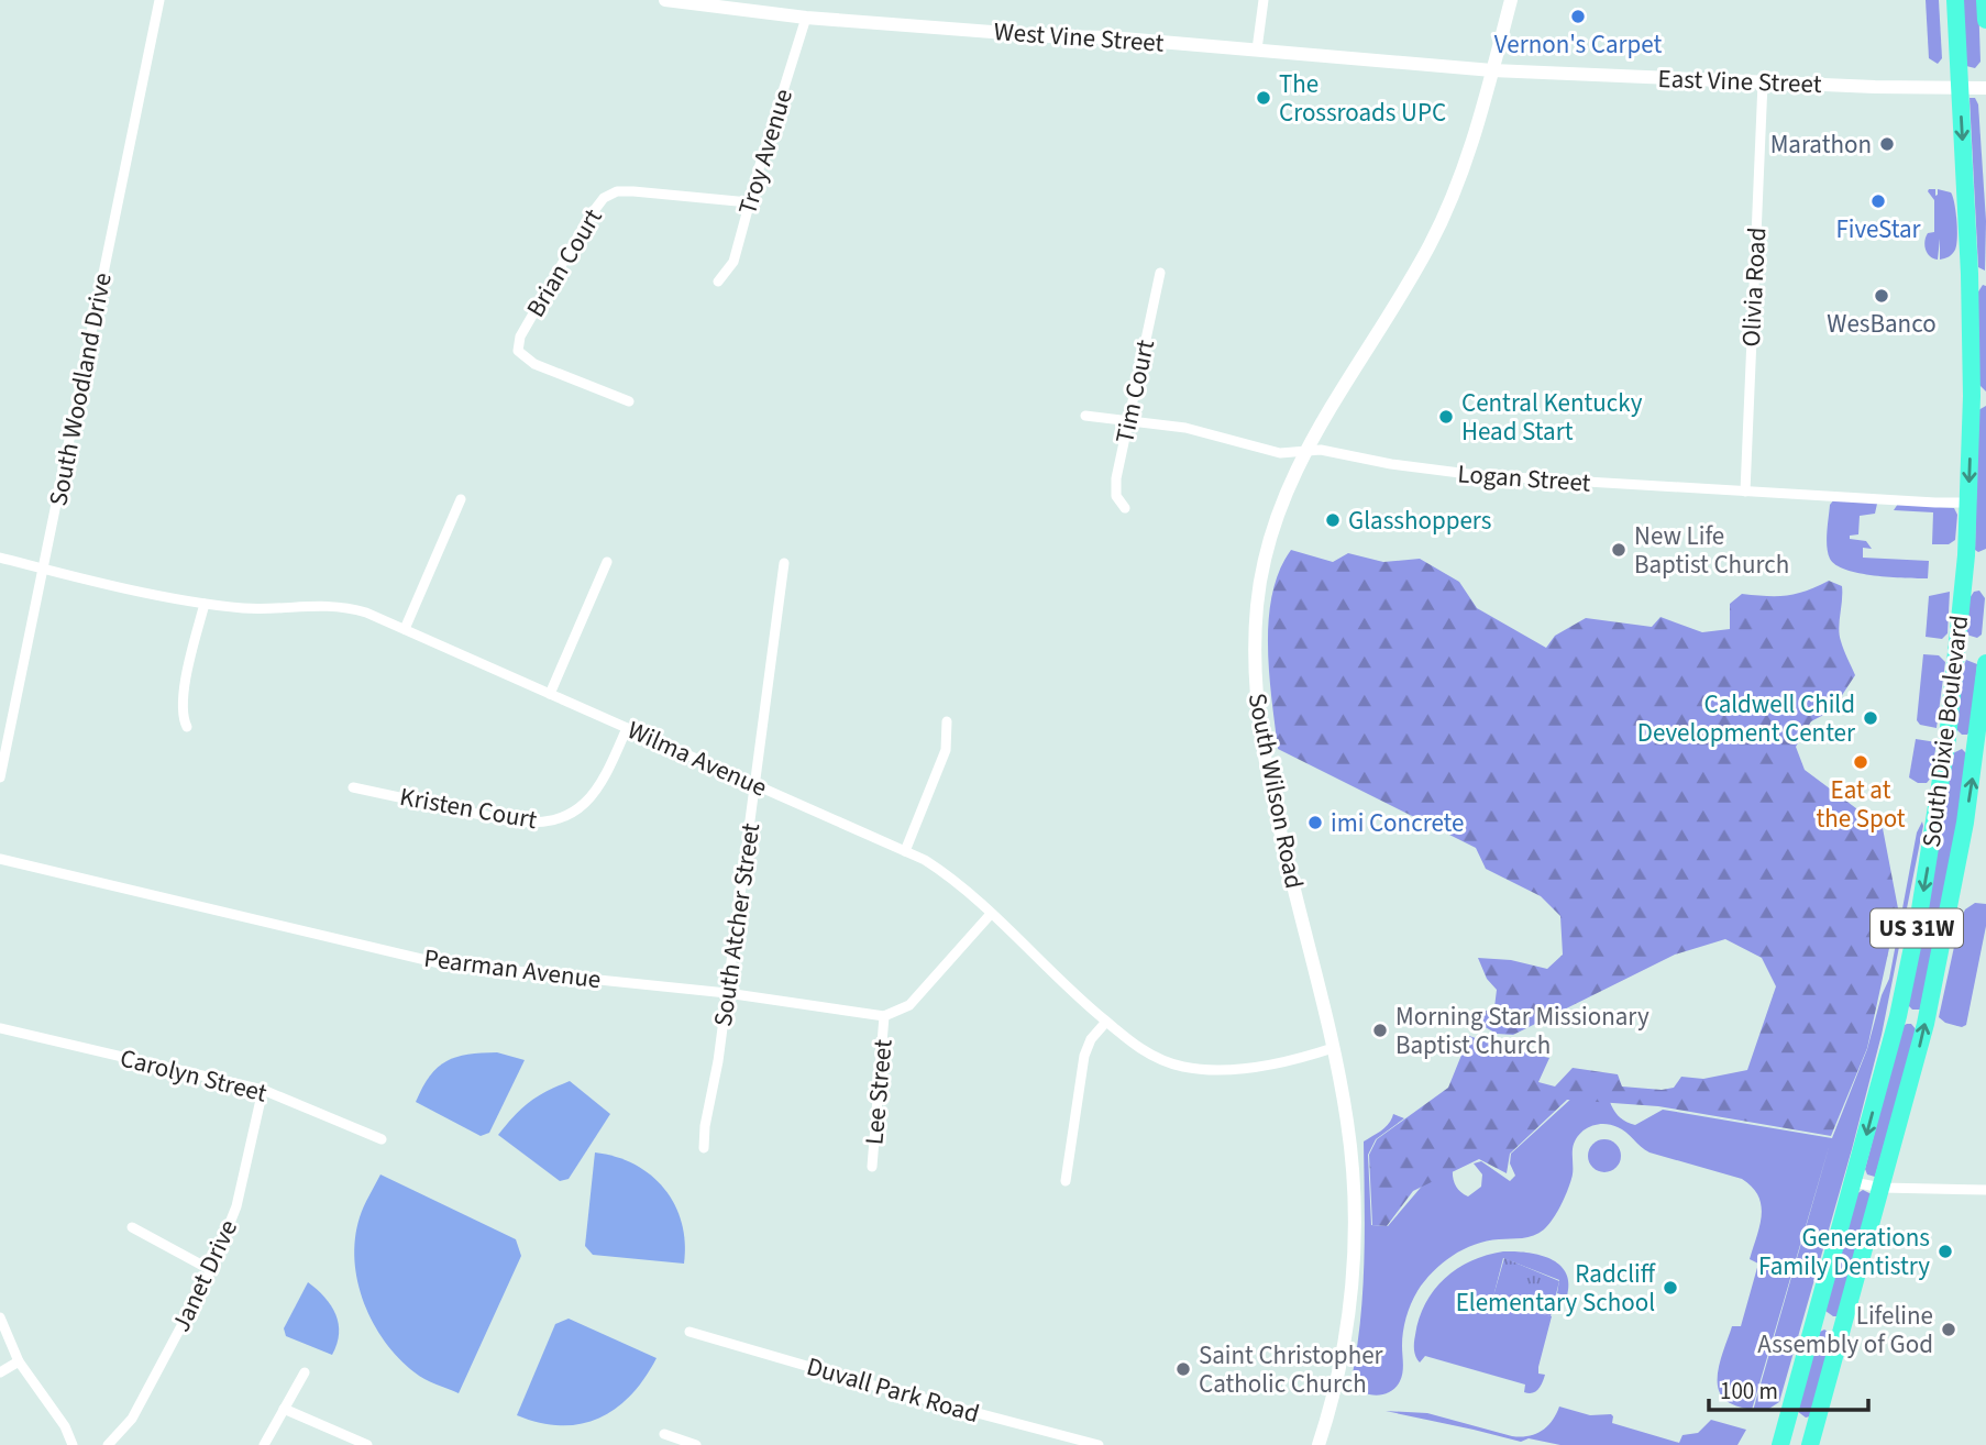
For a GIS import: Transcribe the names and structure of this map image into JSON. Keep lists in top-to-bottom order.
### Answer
{
  "streets": {
    "highway": ["South Dixie Boulevard", "US 31W"],
    "main road": ["West Vine Street", "East Vine Street", "South Wilson Road"],
    "street": [
      "Troy Avenue",
      "Brian Court",
      "Olivia Road",
      "South Woodland Drive",
      "Tim Court",
      "Logan Street",
      "Wilma Avenue",
      "Kristen Court",
      "South Atcher Street",
      "Pearman Avenue",
      "Carolyn Street",
      "Lee Street",
      "Janet Drive",
      "Duvall Park Road"
    ]
  },
  "crossings": [
    ["West Vine Street", "East Vine Street"],
    ["West Vine Street", "Troy Avenue"],
    ["West Vine Street", "South Wilson Road"],
    ["East Vine Street", "Olivia Road"],
    ["East Vine Street", "South Dixie Boulevard"],
    ["East Vine Street", "South Wilson Road"],
    ["Troy Avenue", "Brian Court"],
    ["Olivia Road", "Logan Street"],
    ["South Woodland Drive", "Wilma Avenue"],
    ["Tim Court", "Logan Street"],
    ["Logan Street", "South Dixie Boulevard"],
    ["Logan Street", "South Wilson Road"],
    ["Wilma Avenue", "South Wilson Road"],
    ["Wilma Avenue", "Kristen Court"],
    ["Wilma Avenue", "South Atcher Street"],
    ["South Atcher Street", "Pearman Avenue"],
    ["Pearman Avenue", "Lee Street"],
    ["Carolyn Street", "Janet Drive"]
  ],
  "places": [
    "Vernon's Carpet",
    "The Crossroads UPC",
    "Marathon",
    "FiveStar",
    "WesBanco",
    "Central Kentucky Head Start",
    "Glasshoppers",
    "New Life Baptist Church",
    "Caldwell Child Development Center",
    "Eat at the Spot",
    "imi Concrete",
    "Morning Star Missionary Baptist Church",
    "Generations Family Dentistry",
    "Radcliff Elementary School",
    "Lifeline Assembly of God",
    "Saint Christopher Catholic Church"
  ],
  "scale_bar": "100 m"
}
